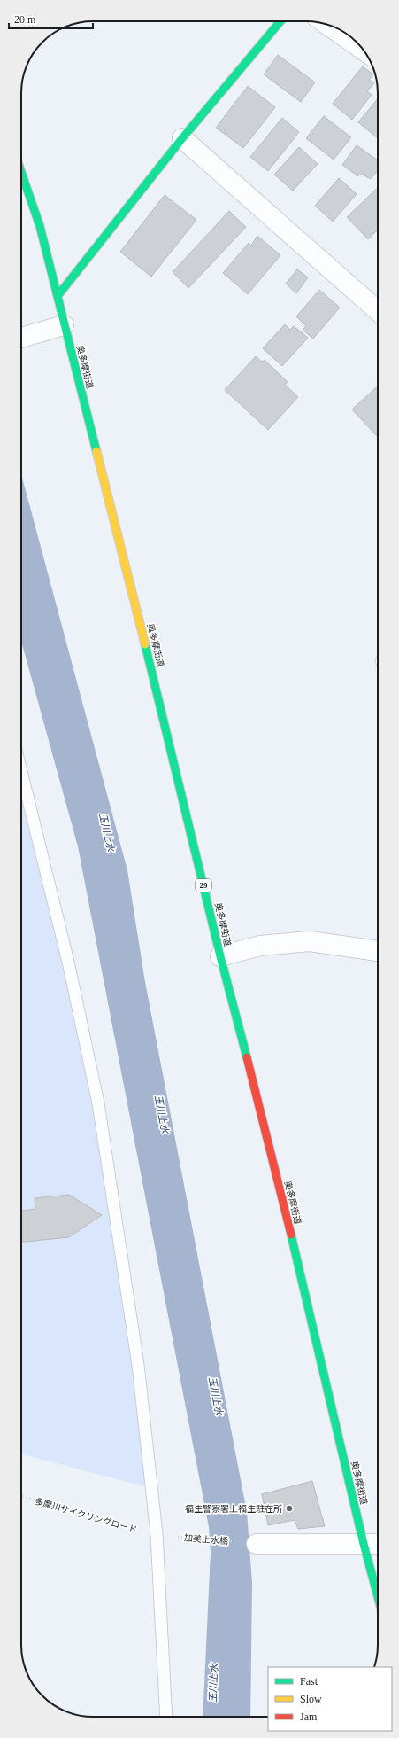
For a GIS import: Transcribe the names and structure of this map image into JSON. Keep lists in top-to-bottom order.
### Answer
{
  "streets": {
    "main road": ["奥多摩街道", "29"],
    "path": ["多摩川サイクリングロード", "加美上水橋"]
  },
  "crossings": [
    ["多摩川サイクリングロード", "加美上水橋"]
  ],
  "water": ["玉川上水"],
  "places": ["福生警察署上福生駐在所"],
  "legend": ["Fast", "Slow", "Jam"],
  "scale_bar": "20 m"
}
